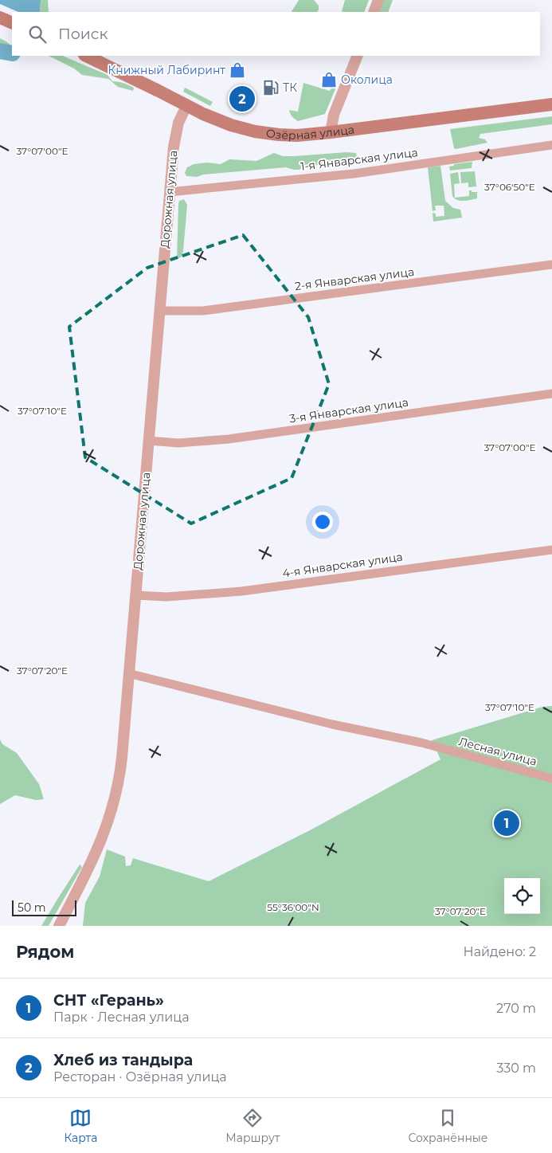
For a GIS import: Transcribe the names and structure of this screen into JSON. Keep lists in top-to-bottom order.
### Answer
{
  "streets": {
    "main road": ["Озёрная улица"],
    "street": [
      "1-я Январская улица",
      "Дорожная улица",
      "2-я Январская улица",
      "3-я Январская улица",
      "4-я Январская улица",
      "Лесная улица"
    ]
  },
  "crossings": [
    ["Озёрная улица", "Дорожная улица"],
    ["1-я Январская улица", "Дорожная улица"],
    ["Дорожная улица", "2-я Январская улица"],
    ["Дорожная улица", "3-я Январская улица"],
    ["Дорожная улица", "4-я Январская улица"],
    ["Дорожная улица", "Лесная улица"]
  ],
  "places": {
    "shop": ["Книжный Лабиринт", "Околица"],
    "fuel station": ["ТК"]
  },
  "scale_bar": "50 m",
  "page": {
    "search": "Поиск",
    "pins": ["2", "1"],
    "scale": "50 m",
    "heading": ["Рядом", "Найдено: 2"],
    "list": [
      {
        "mark": "1",
        "name": "СНТ «Герань»",
        "note": "Парк · Лесная улица",
        "value": "270 m"
      },
      {
        "mark": "2",
        "name": "Хлеб из тандыра",
        "note": "Ресторан · Озёрная улица",
        "value": "330 m"
      }
    ],
    "nav": ["Карта", "Маршрут", "Сохранённые"]
  },
  "coordinates": [
    "37°07'00\"E",
    "37°06'50\"E",
    "37°07'10\"E",
    "37°07'20\"E",
    "55°36'00\"N"
  ]
}
